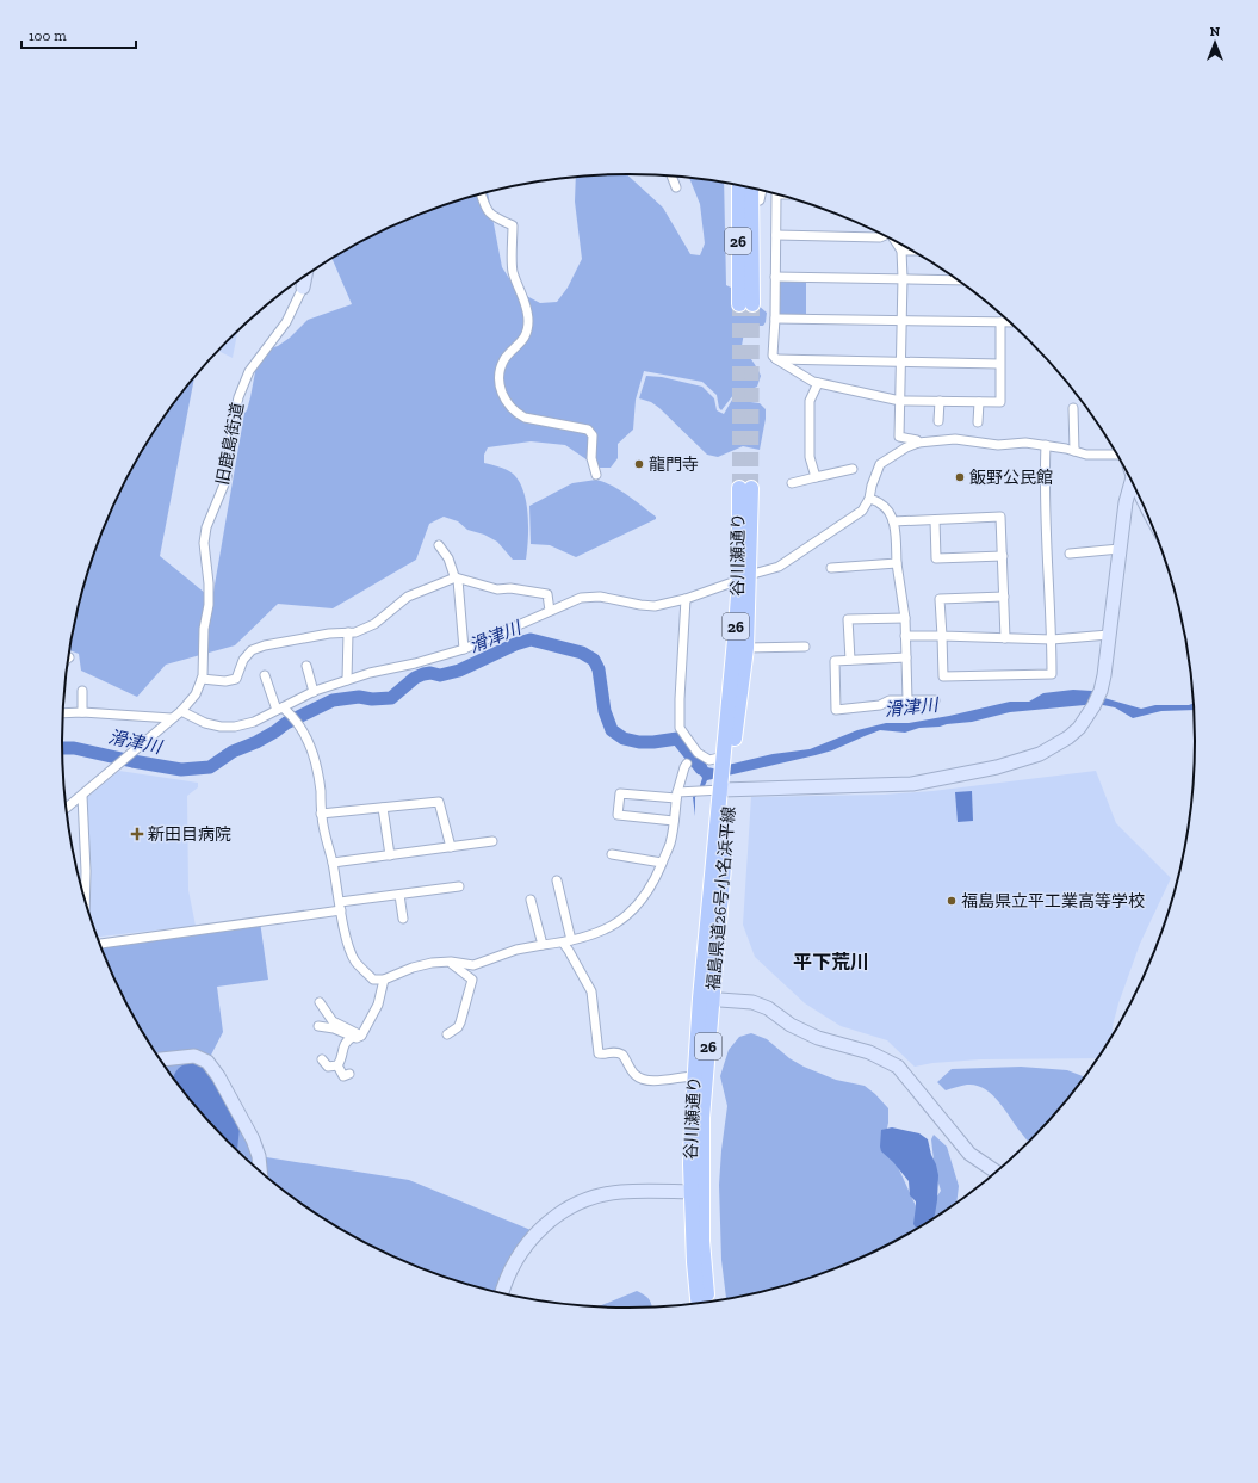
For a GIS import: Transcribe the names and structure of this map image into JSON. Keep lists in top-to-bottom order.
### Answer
{
  "streets": {
    "main road": ["26", "谷川瀬通り", "福島県道26号小名浜平線"],
    "street": ["旧鹿島街道"]
  },
  "crossings": [
    ["谷川瀬通り", "福島県道26号小名浜平線"]
  ],
  "districts": ["平下荒川"],
  "water": ["滑津川"],
  "places": {
    "other": ["龍門寺", "飯野公民館", "福島県立平工業高等学校"],
    "health": ["新田目病院"]
  },
  "scale_bar": "100 m",
  "north": "top"
}
